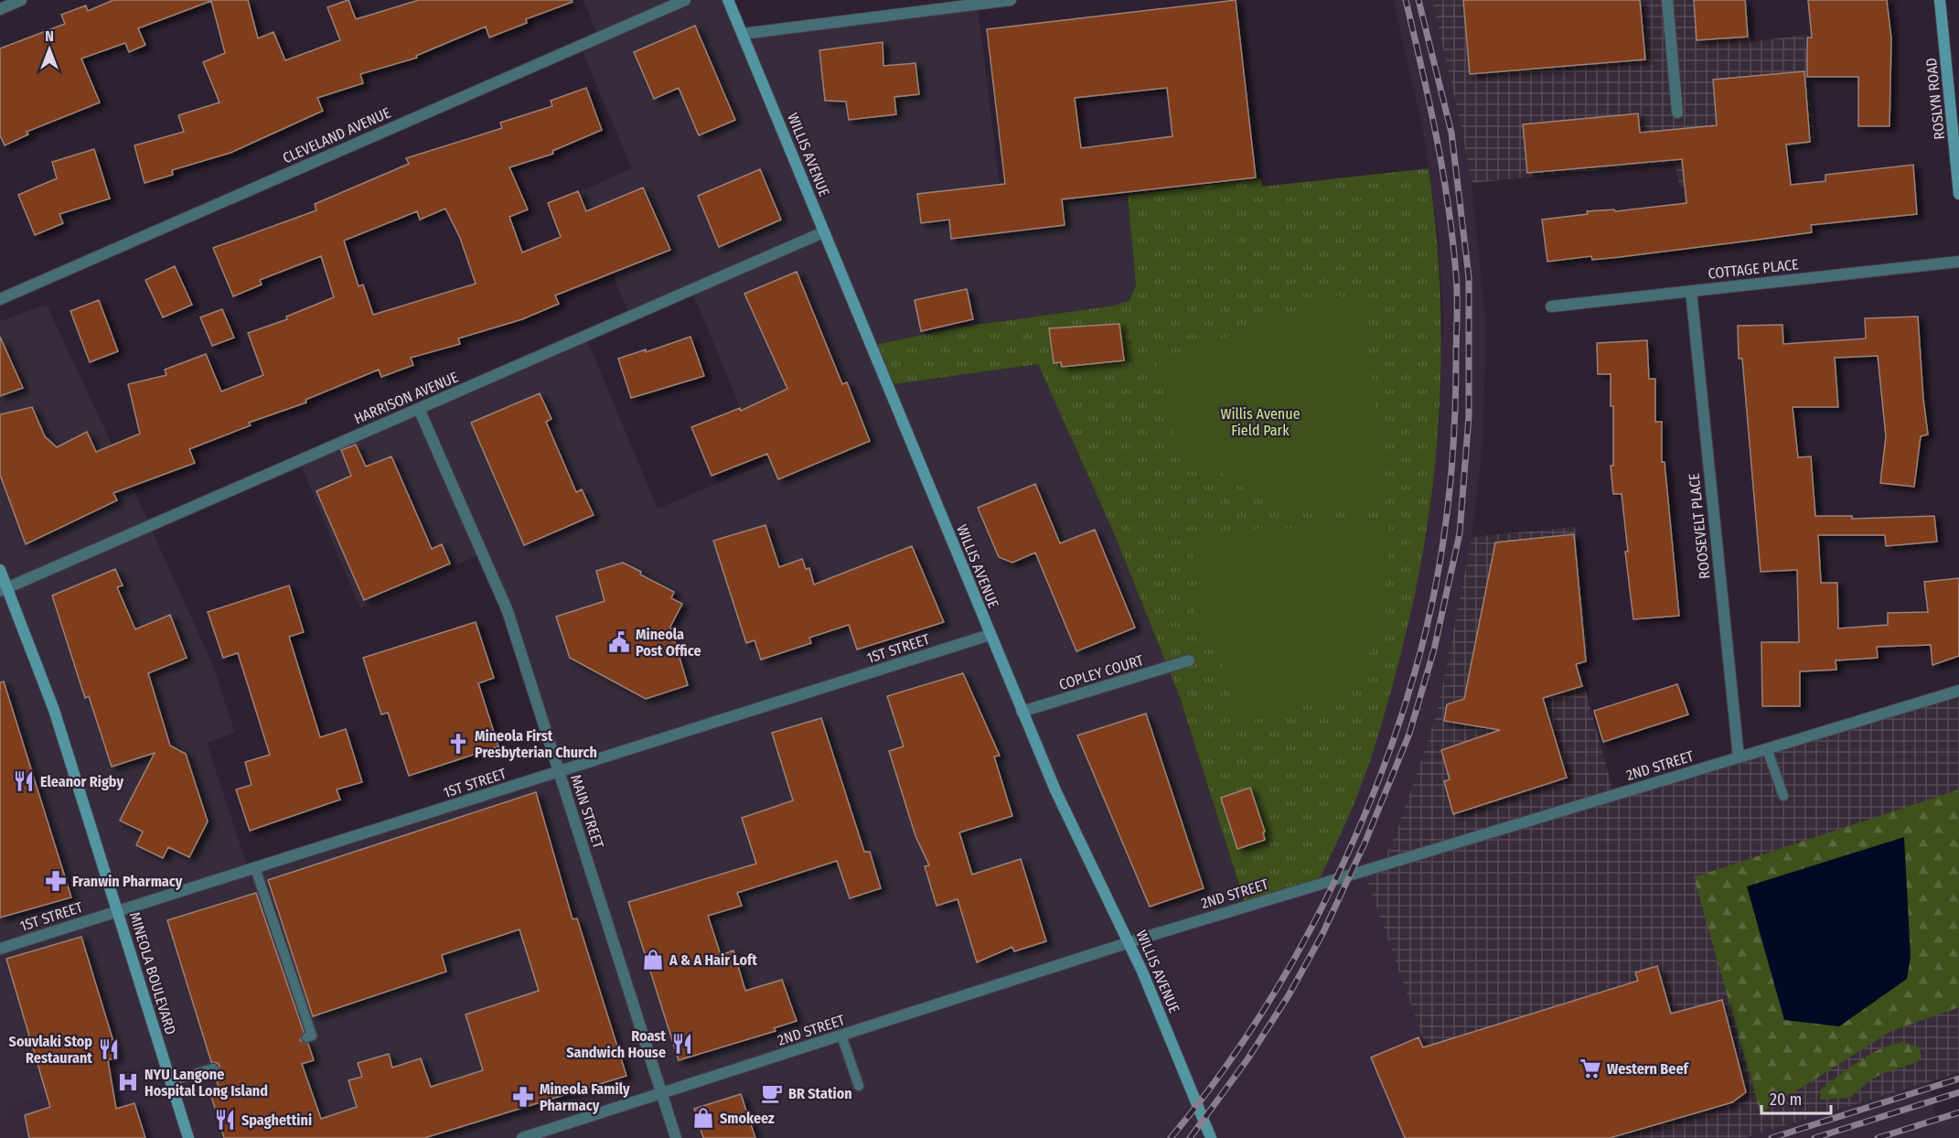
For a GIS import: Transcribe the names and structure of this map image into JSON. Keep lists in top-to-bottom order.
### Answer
{
  "streets": {
    "main road": ["ROSLYN ROAD", "WILLIS AVENUE", "MINEOLA BOULEVARD"],
    "street": [
      "CLEVELAND AVENUE",
      "COTTAGE PLACE",
      "HARRISON AVENUE",
      "ROOSEVELT PLACE",
      "1ST STREET",
      "COPLEY COURT",
      "2ND STREET",
      "MAIN STREET"
    ]
  },
  "crossings": [
    ["WILLIS AVENUE", "HARRISON AVENUE"],
    ["WILLIS AVENUE", "1ST STREET"],
    ["WILLIS AVENUE", "COPLEY COURT"],
    ["WILLIS AVENUE", "2ND STREET"],
    ["COTTAGE PLACE", "ROOSEVELT PLACE"],
    ["HARRISON AVENUE", "MAIN STREET"],
    ["HARRISON AVENUE", "MINEOLA BOULEVARD"],
    ["ROOSEVELT PLACE", "2ND STREET"],
    ["1ST STREET", "MAIN STREET"],
    ["1ST STREET", "MINEOLA BOULEVARD"],
    ["2ND STREET", "MAIN STREET"]
  ],
  "parks": ["Willis Avenue Field Park"],
  "places": {
    "public building": ["Mineola Post Office"],
    "church": ["Mineola First Presbyterian Church"],
    "restaurant": [
      "Eleanor Rigby",
      "Roast Sandwich House",
      "Souvlaki Stop Restaurant",
      "Spaghettini"
    ],
    "pharmacy": ["Franwin Pharmacy", "Mineola Family Pharmacy"],
    "shop": ["A & A Hair Loft", "Smokeez"],
    "supermarket": ["Western Beef"],
    "hospital": ["NYU Langone Hospital Long Island"],
    "cafe": ["BR Station"]
  },
  "scale_bar": "20 m",
  "north": "top"
}
